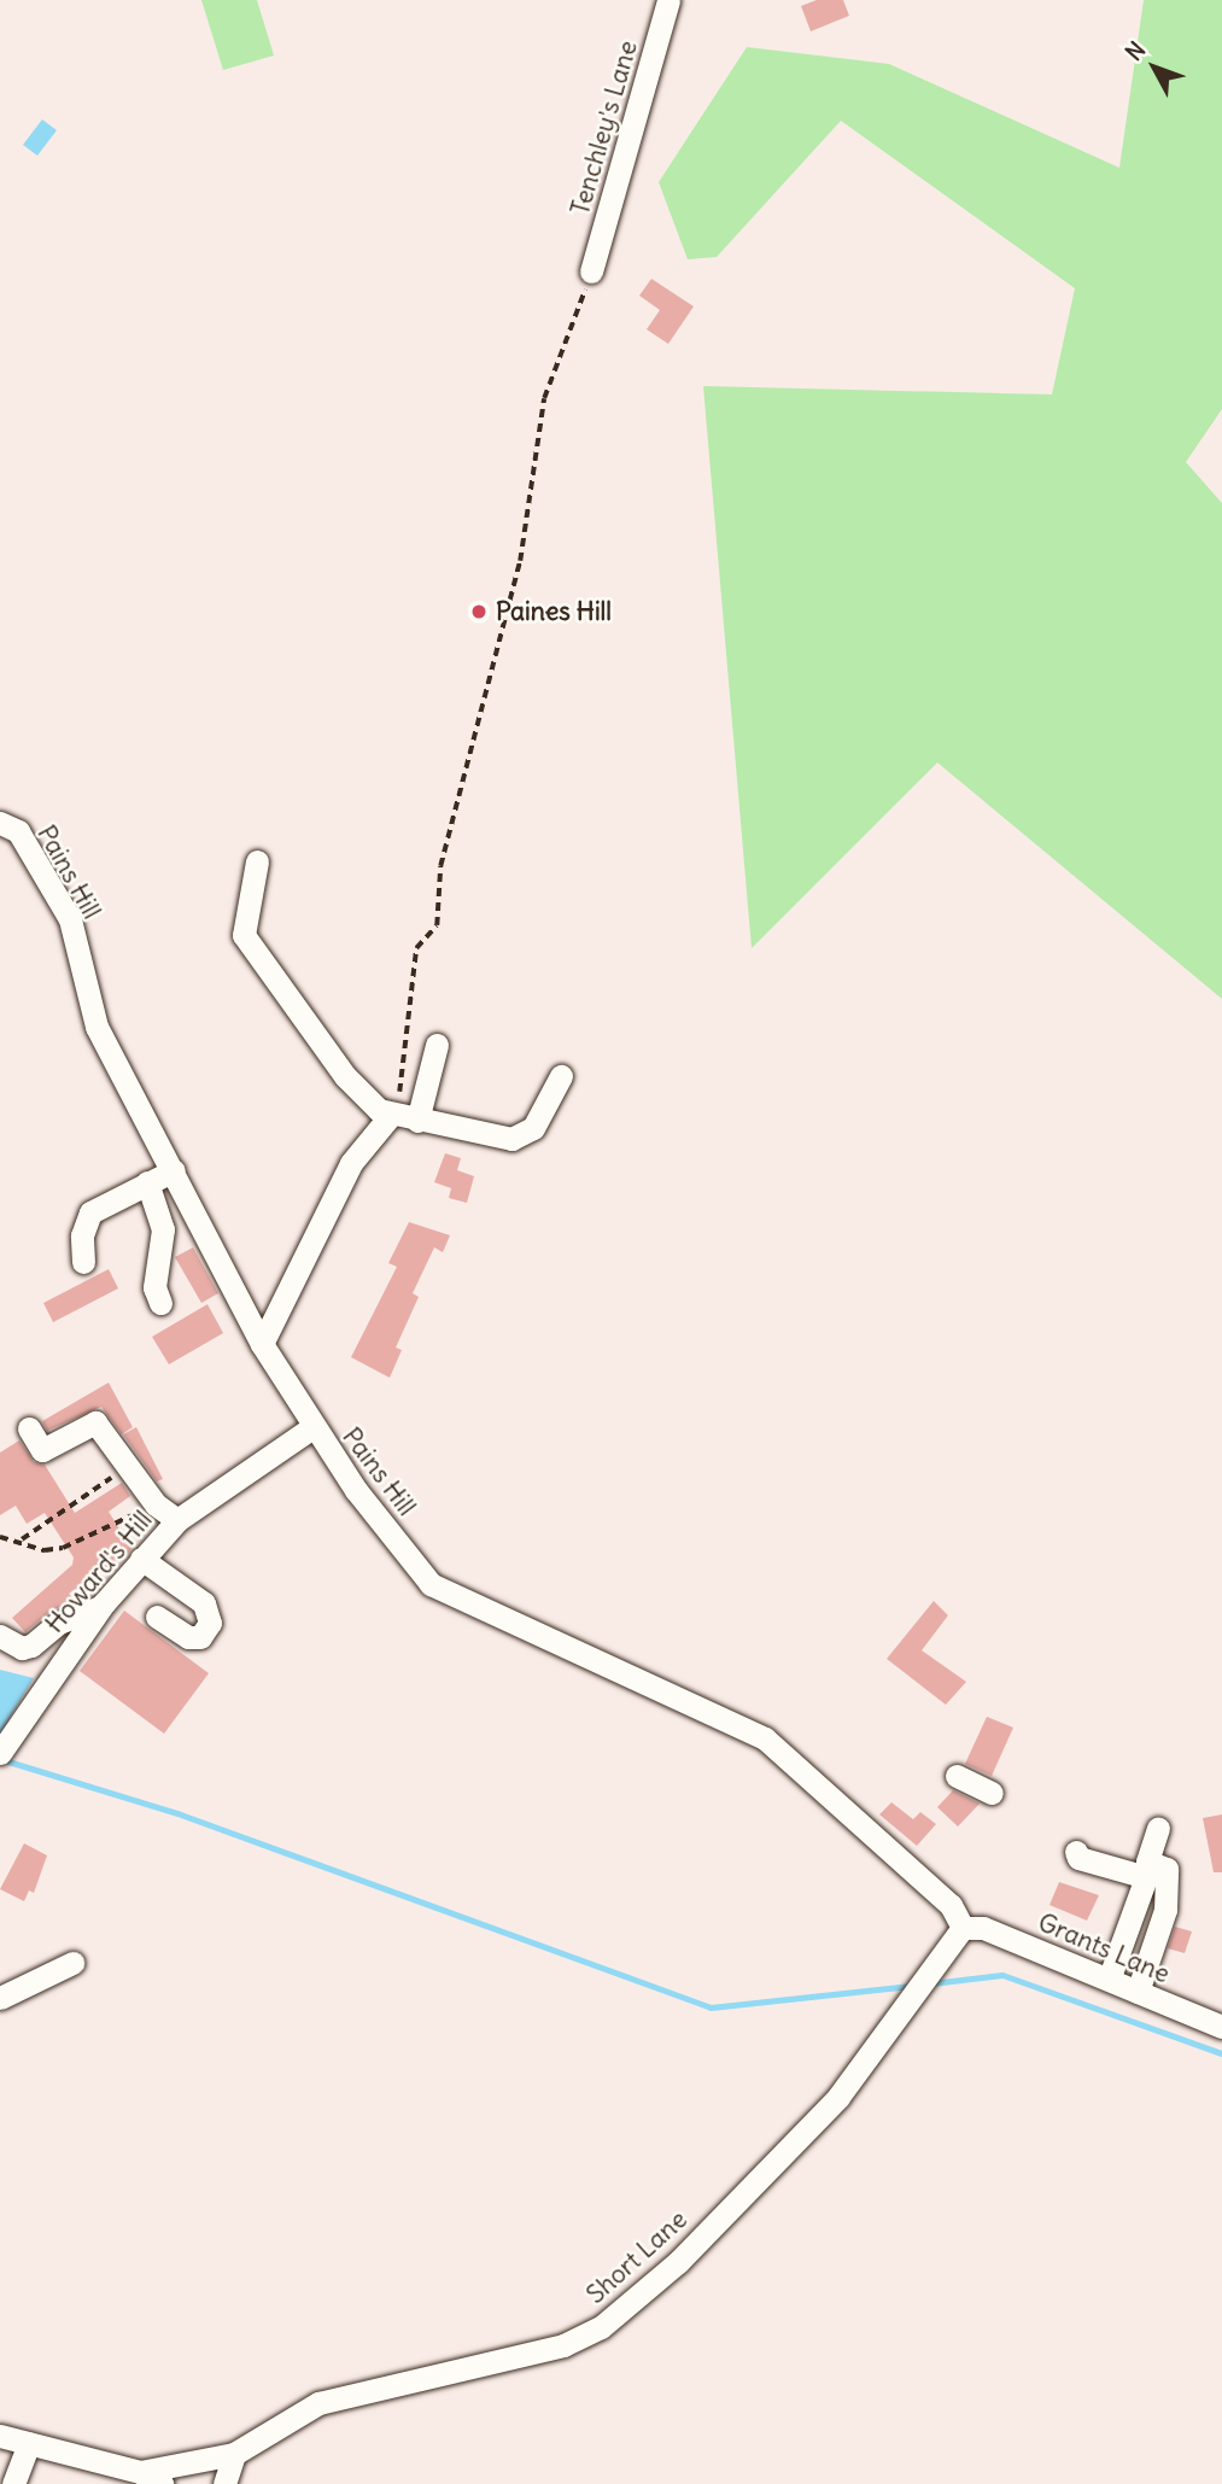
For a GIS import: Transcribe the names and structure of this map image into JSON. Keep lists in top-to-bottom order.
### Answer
{
  "streets": {
    "street": [
      "Tenchley's Lane",
      "Pains Hill",
      "Howard's Hill",
      "Grants Lane",
      "Short Lane"
    ]
  },
  "crossings": [
    ["Pains Hill", "Howard's Hill"],
    ["Pains Hill", "Grants Lane"],
    ["Pains Hill", "Short Lane"],
    ["Grants Lane", "Short Lane"]
  ],
  "places": ["Paines Hill"],
  "north": "top left"
}
